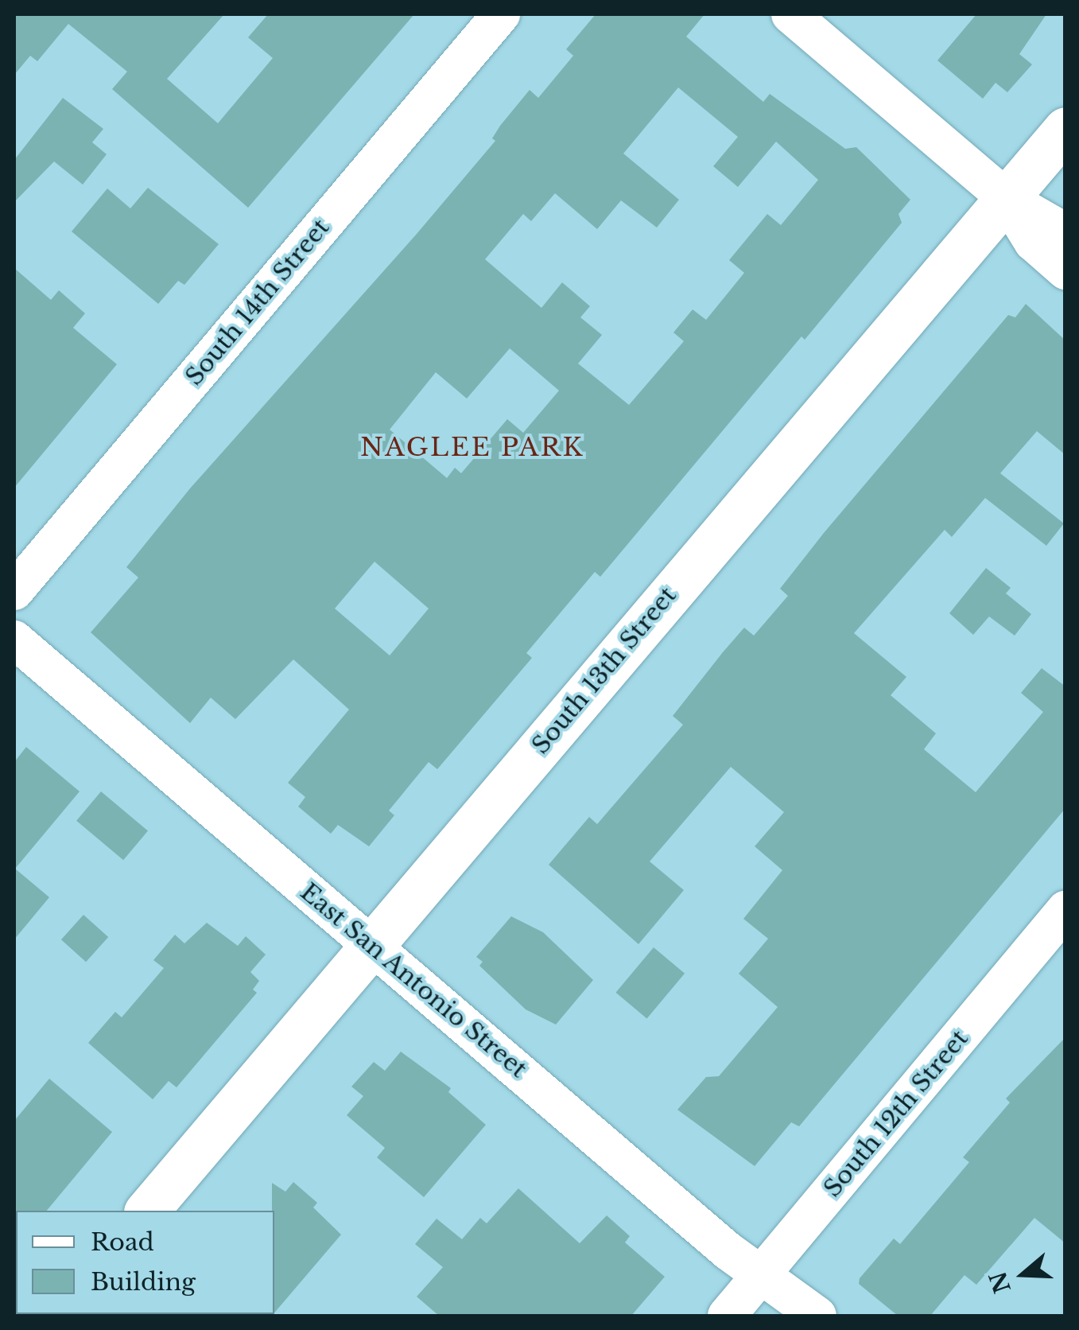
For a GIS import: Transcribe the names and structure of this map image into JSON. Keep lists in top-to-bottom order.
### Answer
{
  "streets": {
    "street": [
      "South 14th Street",
      "South 13th Street",
      "East San Antonio Street",
      "South 12th Street"
    ]
  },
  "crossings": [
    ["South 13th Street", "East San Antonio Street"],
    ["East San Antonio Street", "South 12th Street"]
  ],
  "districts": ["NAGLEE PARK"],
  "legend": ["Road", "Building"],
  "north": "left"
}
